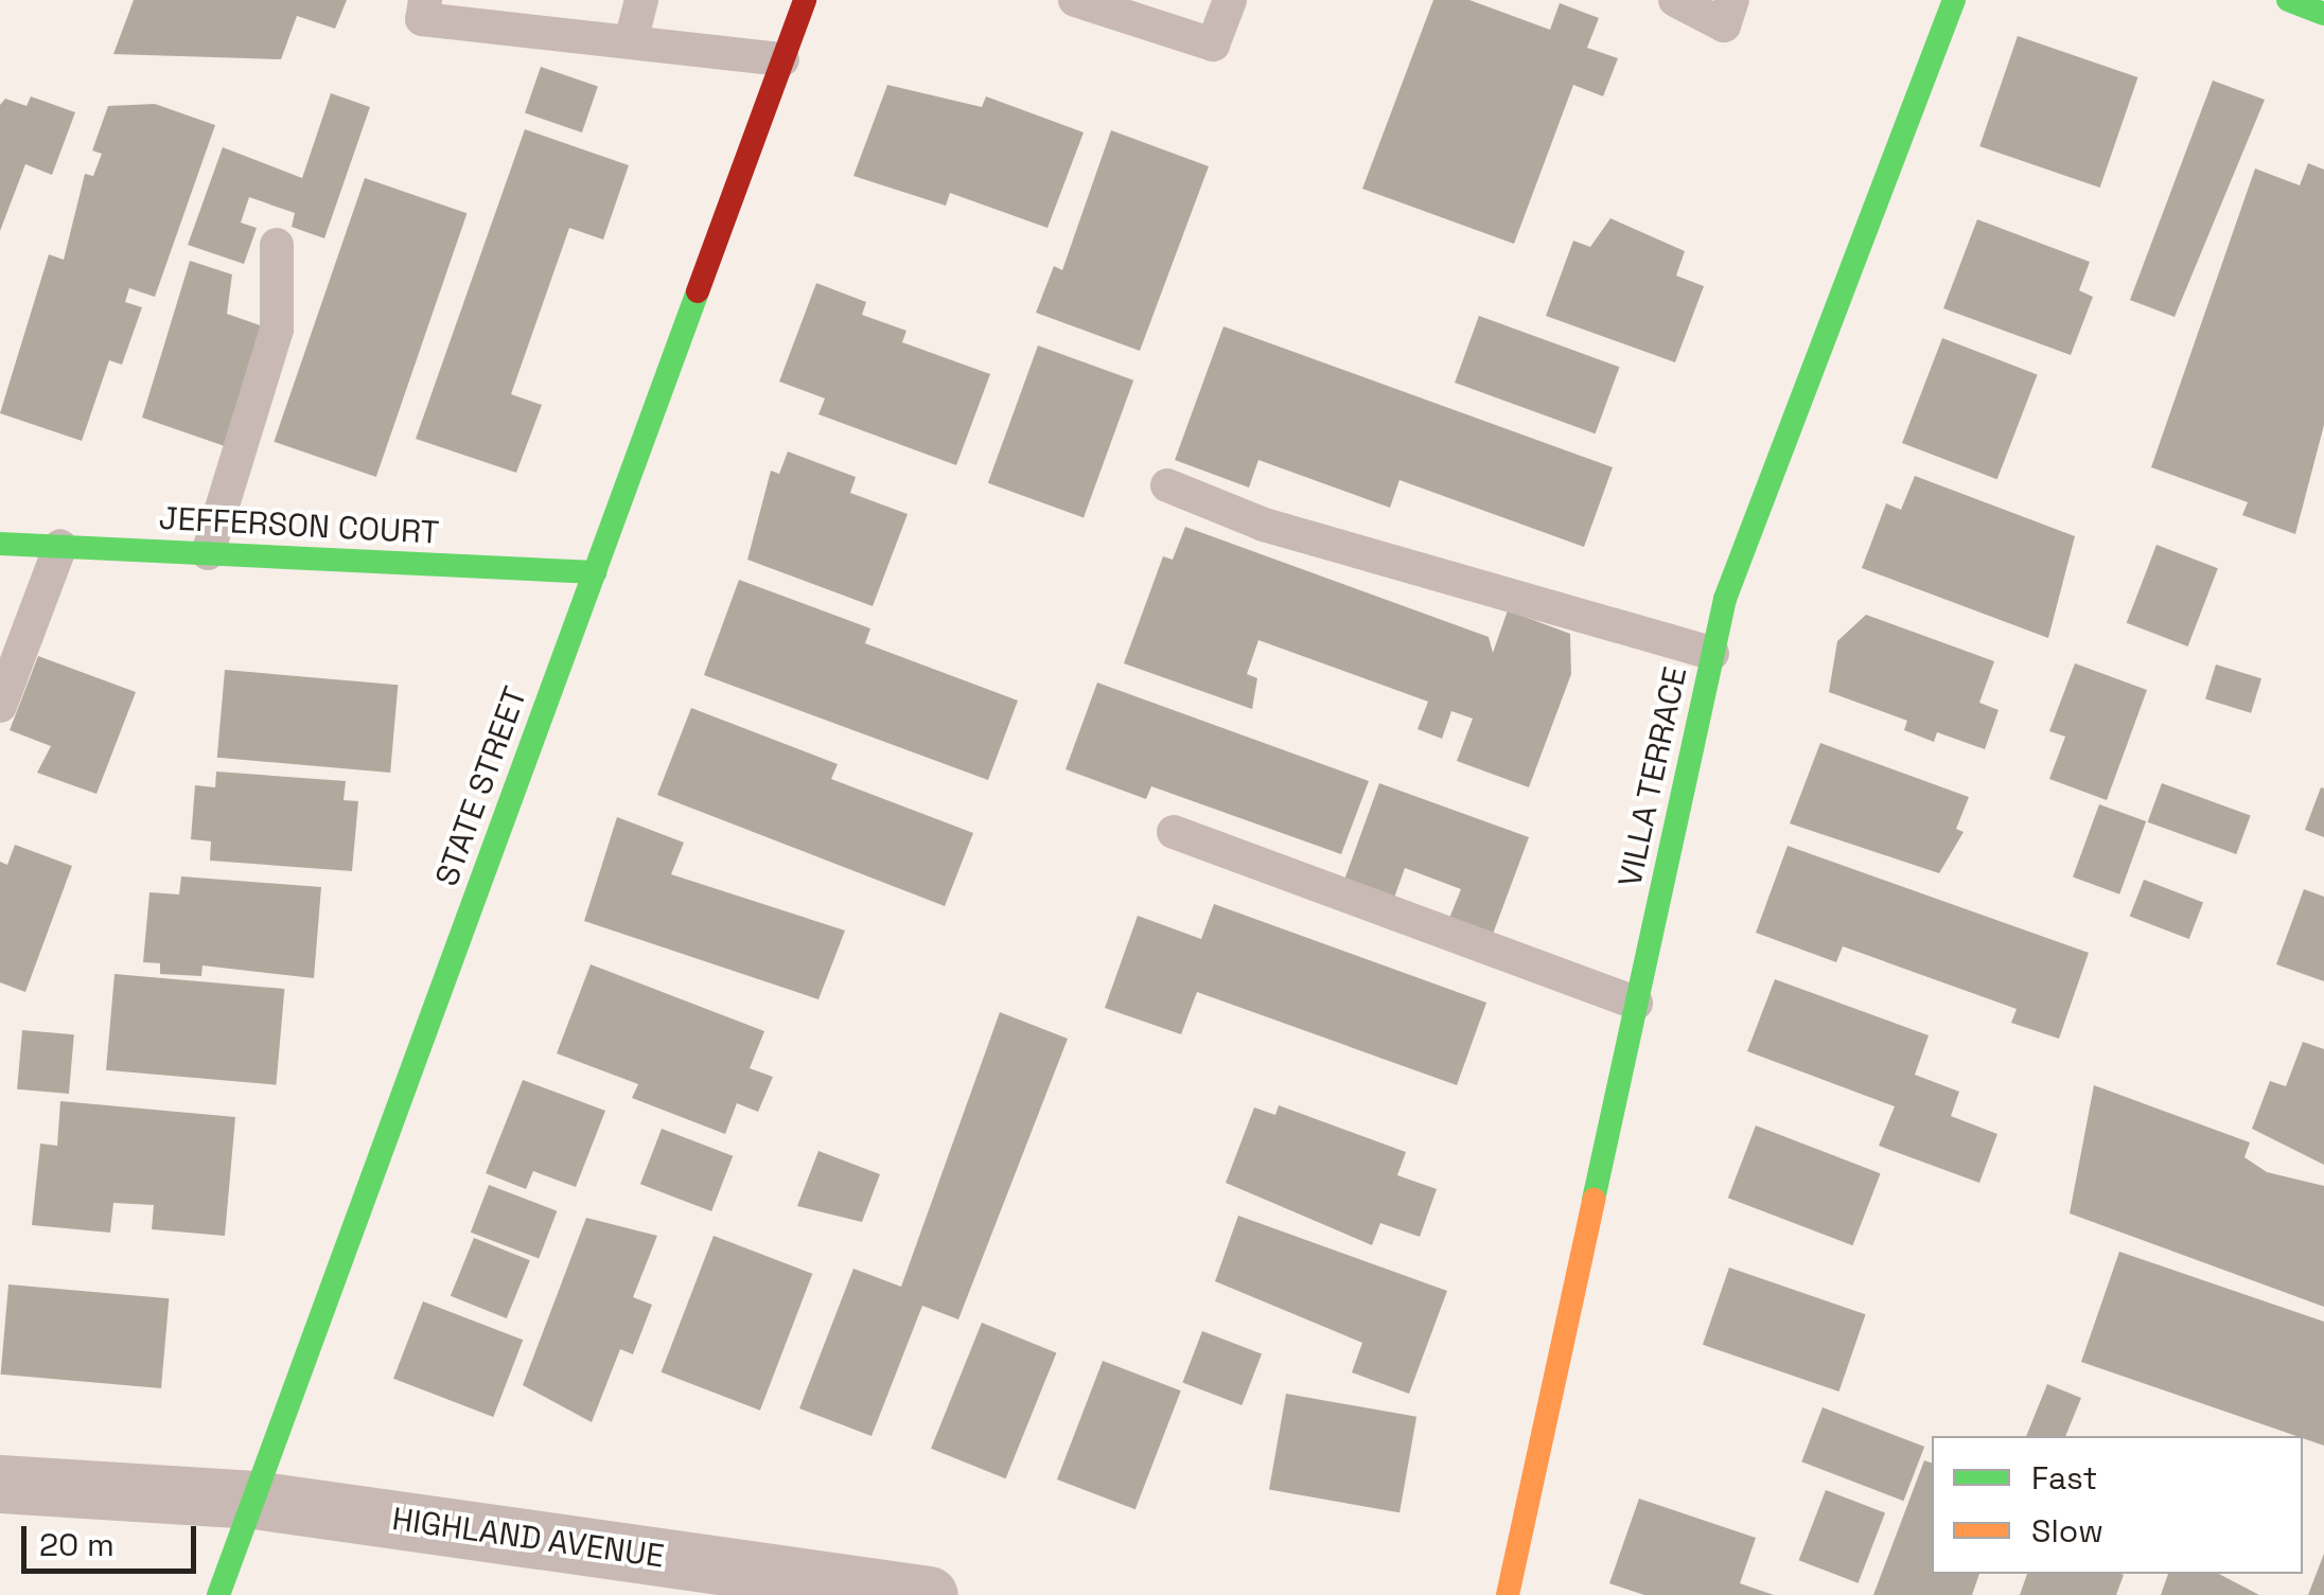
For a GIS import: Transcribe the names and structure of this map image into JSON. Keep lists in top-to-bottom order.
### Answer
{
  "streets": {
    "street": [
      "JEFFERSON COURT",
      "VILLA TERRACE",
      "STATE STREET",
      "HIGHLAND AVENUE"
    ]
  },
  "crossings": [
    ["JEFFERSON COURT", "STATE STREET"],
    ["STATE STREET", "HIGHLAND AVENUE"]
  ],
  "legend": ["Fast", "Slow"],
  "scale_bar": "20 m"
}
